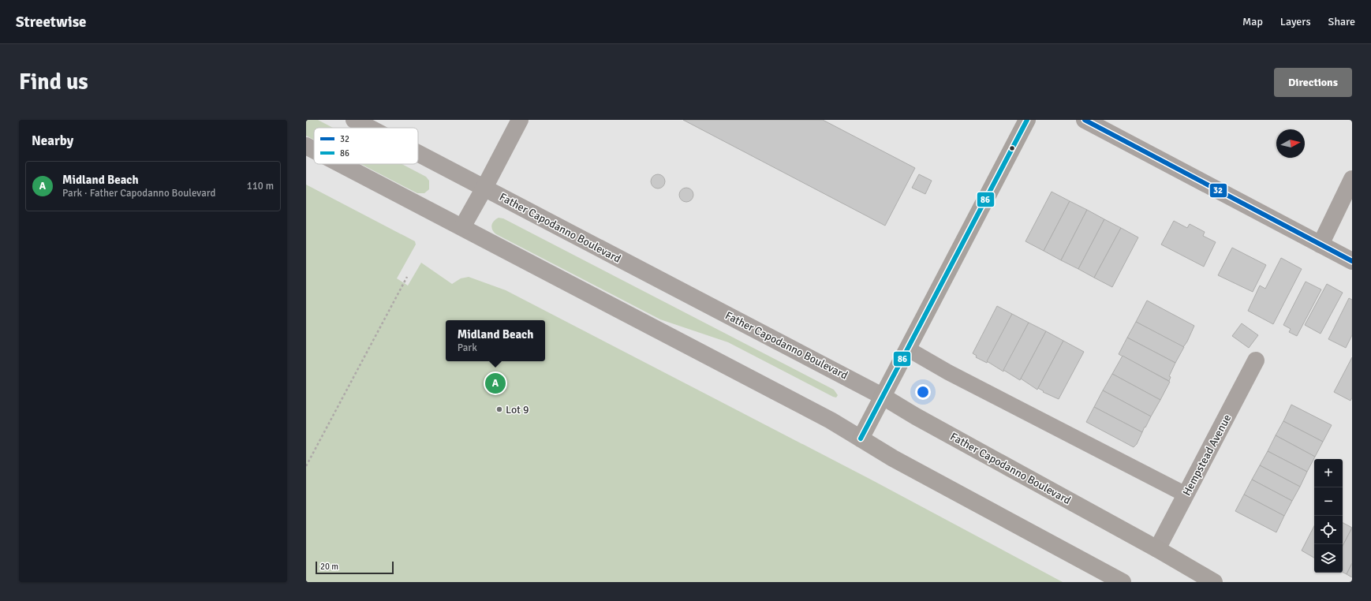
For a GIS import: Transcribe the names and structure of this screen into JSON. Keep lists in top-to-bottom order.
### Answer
{
  "streets": {
    "main road": ["Father Capodanno Boulevard"],
    "street": ["Hempstead Avenue"]
  },
  "crossings": [
    ["Father Capodanno Boulevard", "Hempstead Avenue"]
  ],
  "places": ["Lot 9"],
  "lines": ["transit line 32", "transit line 86"],
  "legend": ["32", "86"],
  "scale_bar": "20 m",
  "north": "right",
  "page": {
    "header": "Streetwise",
    "nav": ["Map", "Layers", "Share"],
    "buttons": "Directions",
    "title": "Find us",
    "heading": "Nearby",
    "list": [
      {
        "mark": "A",
        "name": "Midland Beach",
        "note": "Park · Father Capodanno Boulevard",
        "value": "110 m"
      }
    ],
    "popup": ["Midland Beach", "Park"],
    "pins": "A",
    "map_buttons": ["+", "−"],
    "scale": "20 m"
  }
}
